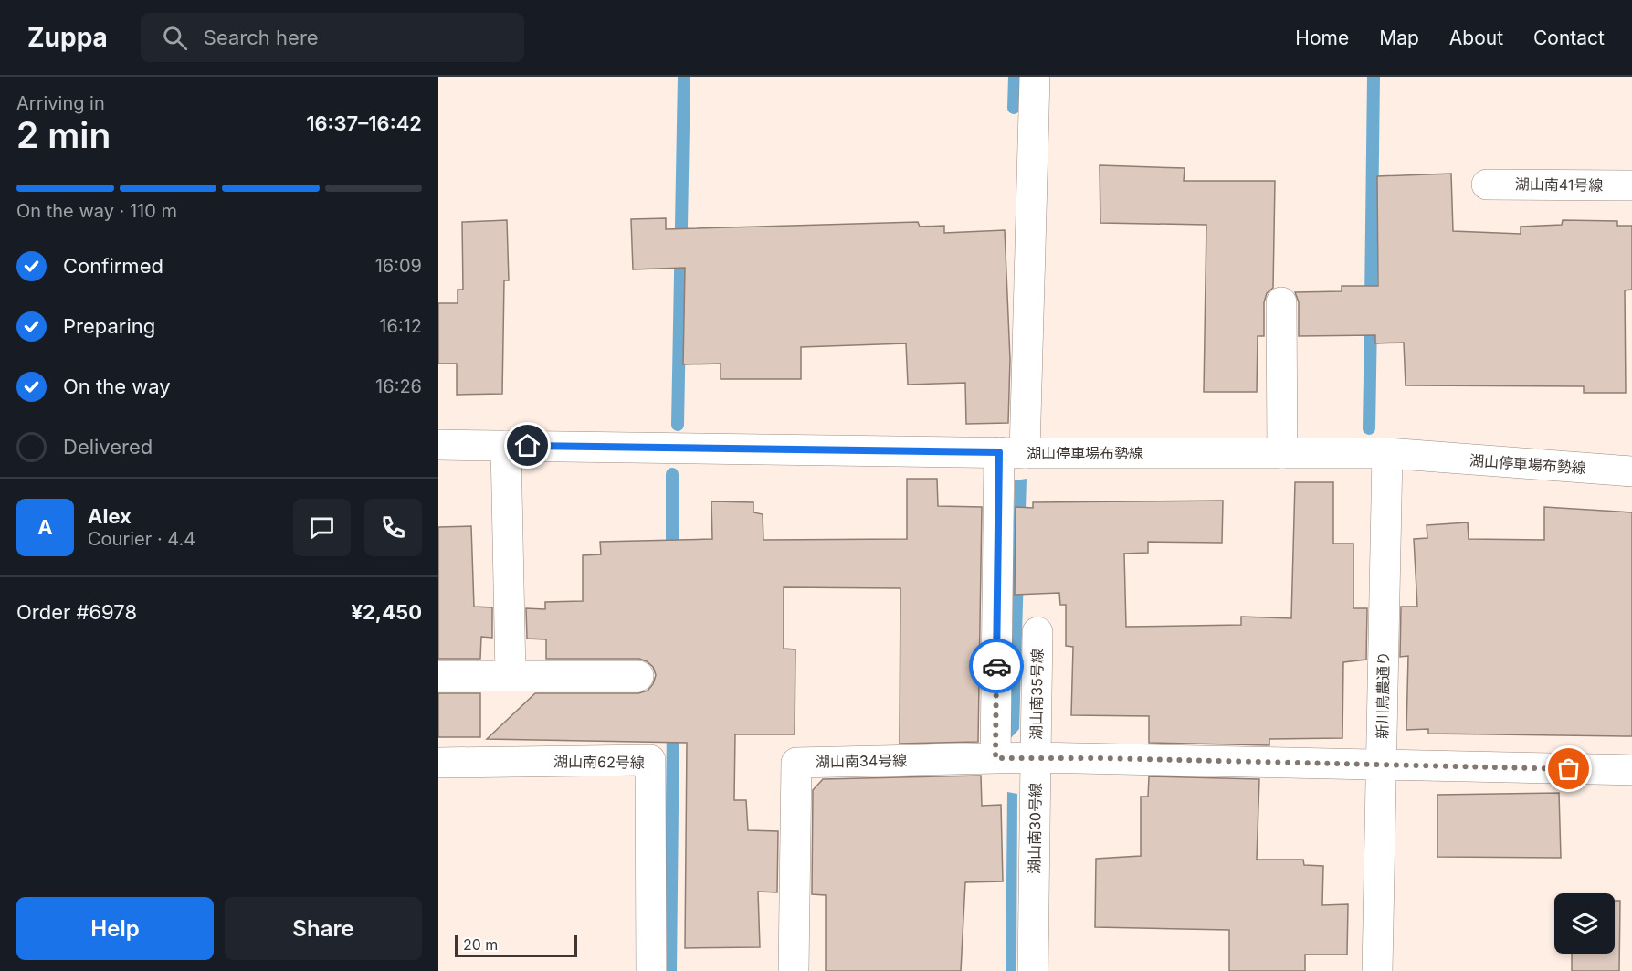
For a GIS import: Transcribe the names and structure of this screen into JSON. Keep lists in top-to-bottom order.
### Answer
{
  "streets": {
    "street": [
      "湖山南41号線",
      "湖山停車場布勢線",
      "湖山南35号線",
      "新川鳥農通り",
      "湖山南34号線",
      "湖山南62号線",
      "湖山南30号線"
    ]
  },
  "crossings": [
    ["湖山停車場布勢線", "新川鳥農通り"],
    ["湖山南35号線", "湖山南34号線"],
    ["湖山南35号線", "湖山南30号線"],
    ["湖山南34号線", "湖山南30号線"]
  ],
  "scale_bar": "20 m",
  "page": {
    "header": "Zuppa",
    "search": "Search here",
    "nav": [
      "Home",
      "Map",
      "About",
      "Contact"
    ],
    "heading": ["2 min", "Arriving in", "16:37–16:42"],
    "panel": [
      "Alex",
      "Courier · 4.4",
      "Order #6978",
      "¥2,450"
    ],
    "bar": "On the way · 110 m",
    "list": [
      ["Confirmed", "16:09"],
      ["Preparing", "16:12"],
      ["On the way", "16:26"],
      "Delivered"
    ],
    "round": "A",
    "buttons": ["Help", "Share"],
    "scale": "20 m"
  }
}
